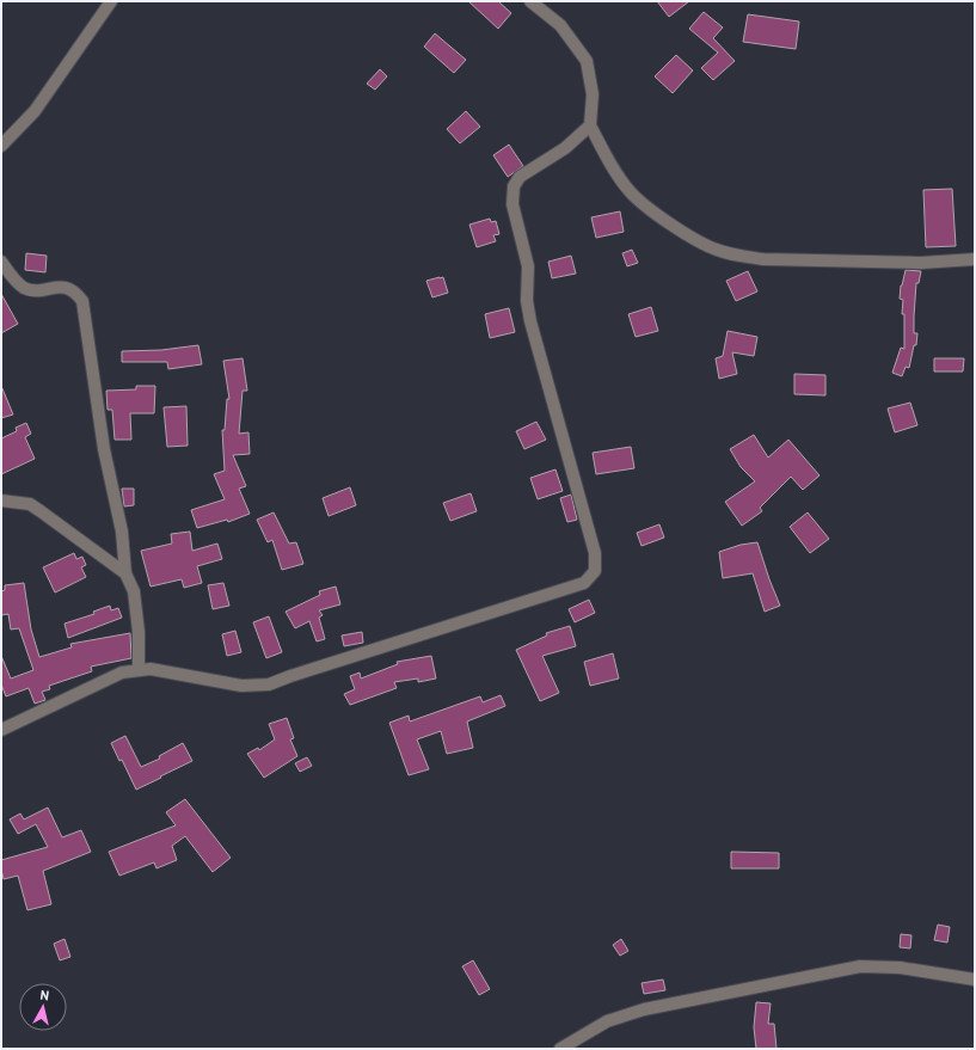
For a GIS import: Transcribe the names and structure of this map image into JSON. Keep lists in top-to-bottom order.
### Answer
{
  "north": "top"
}
